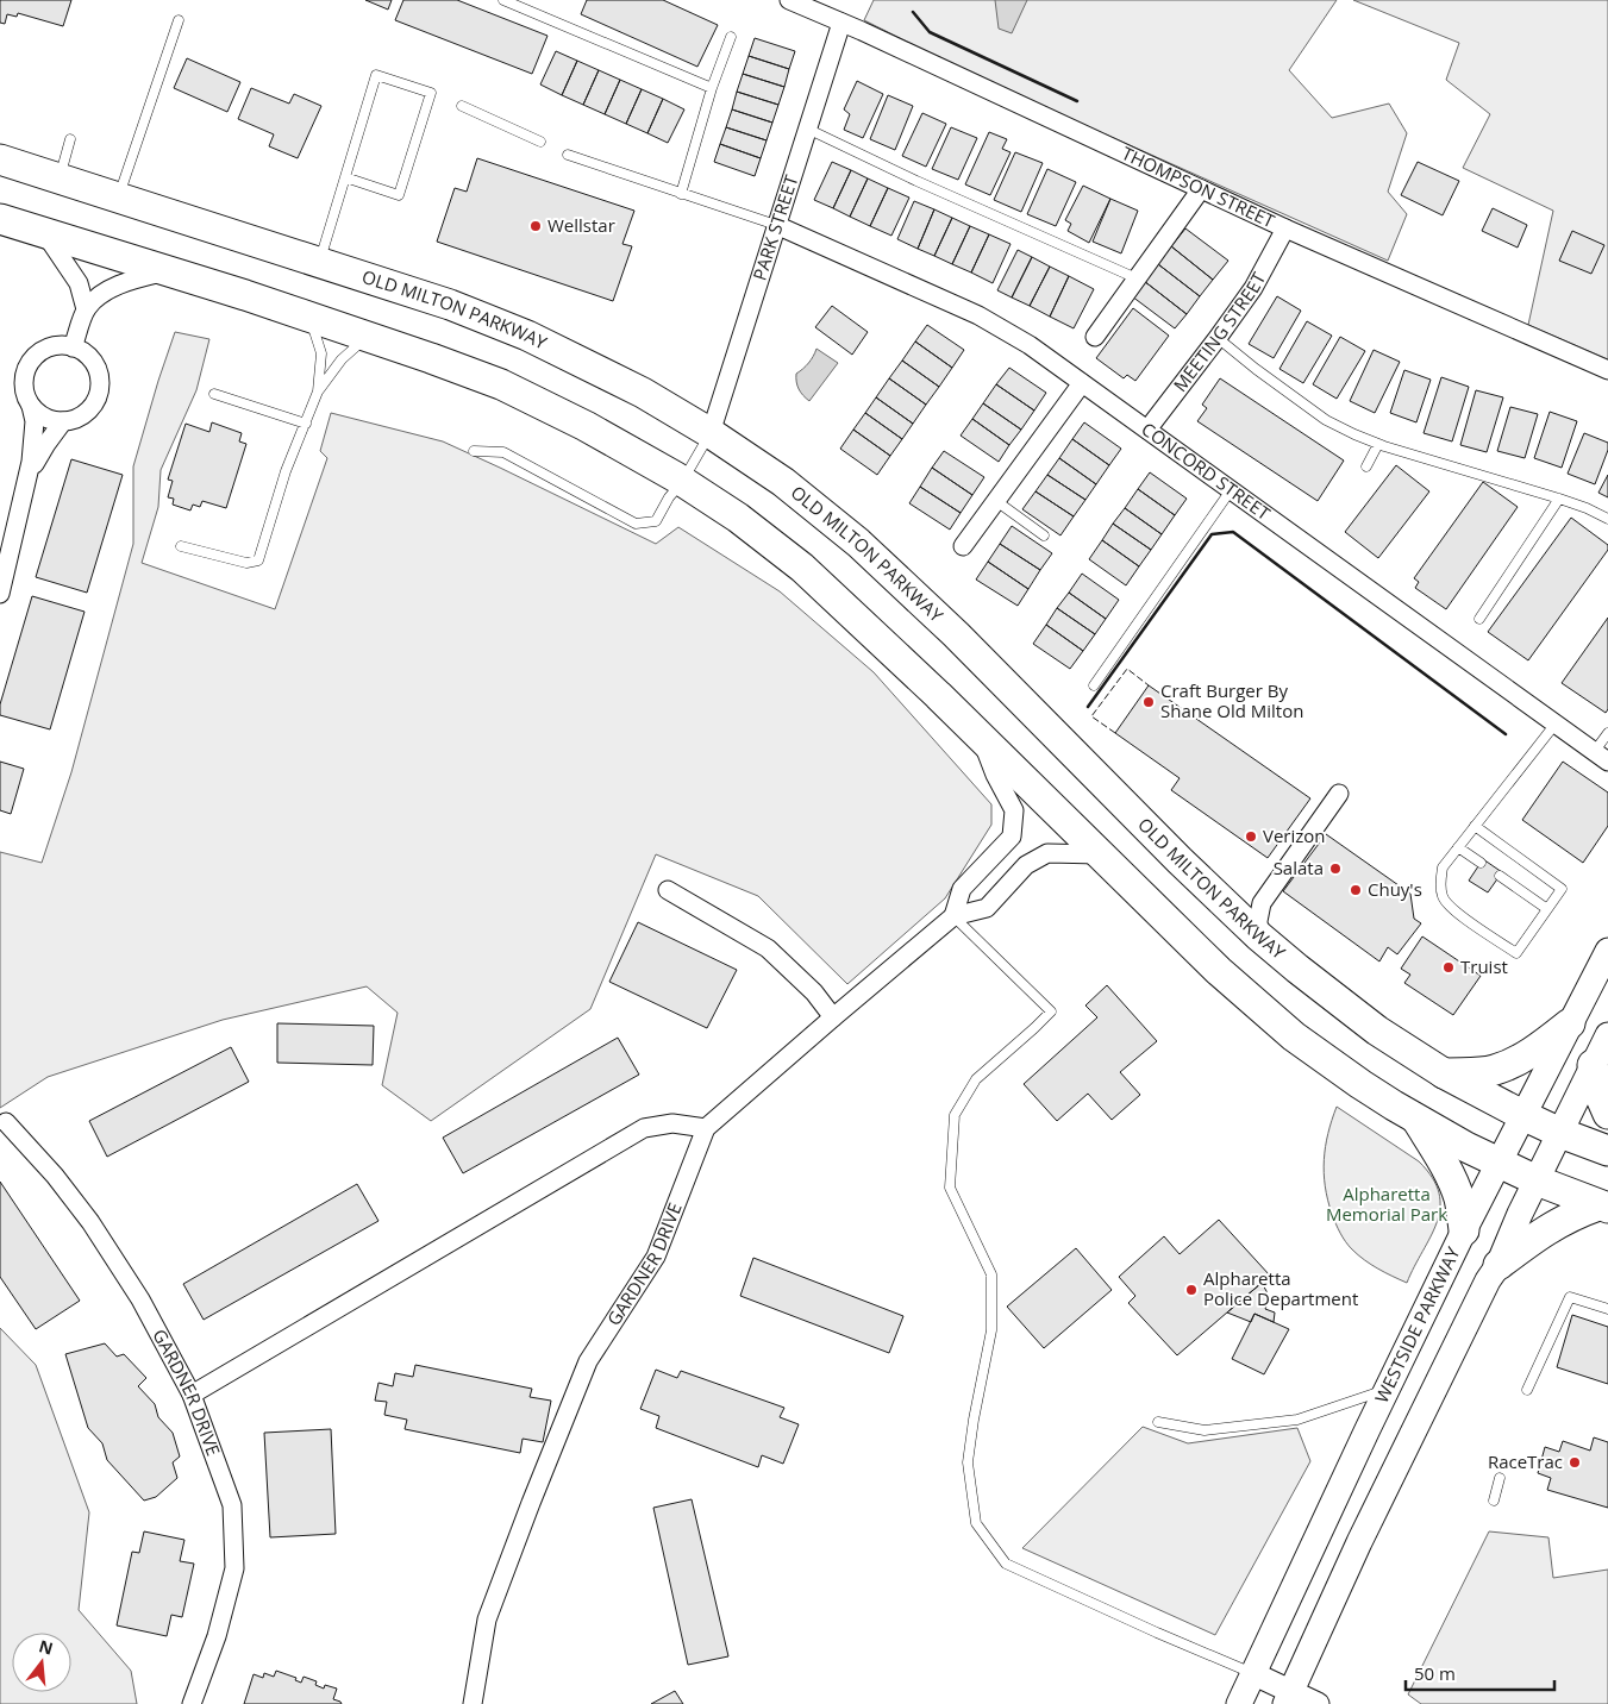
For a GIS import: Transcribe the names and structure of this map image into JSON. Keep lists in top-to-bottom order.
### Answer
{
  "streets": {
    "highway": ["OLD MILTON PARKWAY"],
    "main road": ["WESTSIDE PARKWAY"],
    "street": [
      "THOMPSON STREET",
      "PARK STREET",
      "MEETING STREET",
      "CONCORD STREET",
      "GARDNER DRIVE"
    ]
  },
  "crossings": [
    ["THOMPSON STREET", "PARK STREET"],
    ["THOMPSON STREET", "MEETING STREET"],
    ["PARK STREET", "OLD MILTON PARKWAY"],
    ["PARK STREET", "CONCORD STREET"],
    ["OLD MILTON PARKWAY", "WESTSIDE PARKWAY"],
    ["MEETING STREET", "CONCORD STREET"]
  ],
  "parks": ["Alpharetta Memorial Park"],
  "places": [
    "Wellstar",
    "Craft Burger By Shane Old Milton",
    "Verizon",
    "Salata",
    "Chuy's",
    "Truist",
    "Alpharetta Police Department",
    "RaceTrac"
  ],
  "scale_bar": "50 m",
  "north": "top"
}
